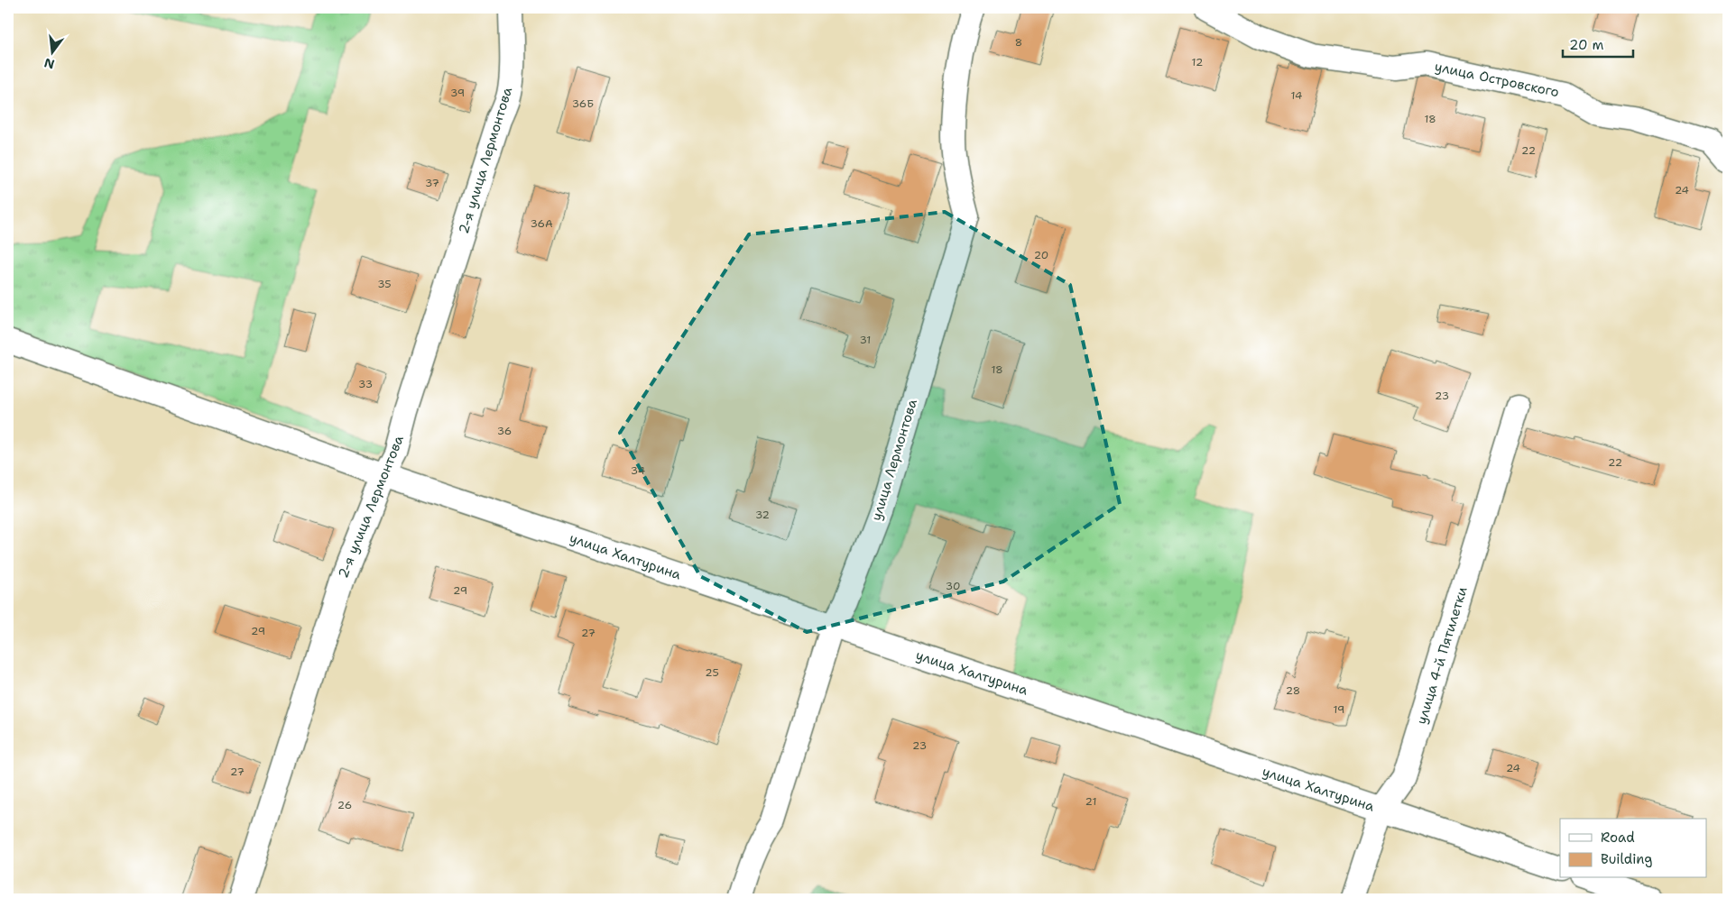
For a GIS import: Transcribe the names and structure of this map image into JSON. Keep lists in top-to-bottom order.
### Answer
{
  "streets": {
    "street": [
      "улица Островского",
      "2-я улица Лермонтова",
      "улица Лермонтова",
      "улица Халтурина",
      "улица 4-й Пятилетки"
    ]
  },
  "crossings": [
    ["2-я улица Лермонтова", "улица Халтурина"],
    ["улица Лермонтова", "улица Халтурина"],
    ["улица Халтурина", "улица 4-й Пятилетки"]
  ],
  "house_numbers": [
    "8",
    "12",
    "39",
    "14",
    "36Б",
    "18",
    "22",
    "37",
    "24",
    "36А",
    "20",
    "35",
    "31",
    "18",
    "33",
    "23",
    "36",
    "22",
    "34",
    "32",
    "30",
    "29",
    "29",
    "27",
    "25",
    "28",
    "19",
    "23",
    "24",
    "27",
    "21",
    "26"
  ],
  "legend": ["Road", "Building"],
  "scale_bar": "20 m",
  "north": "bottom"
}
